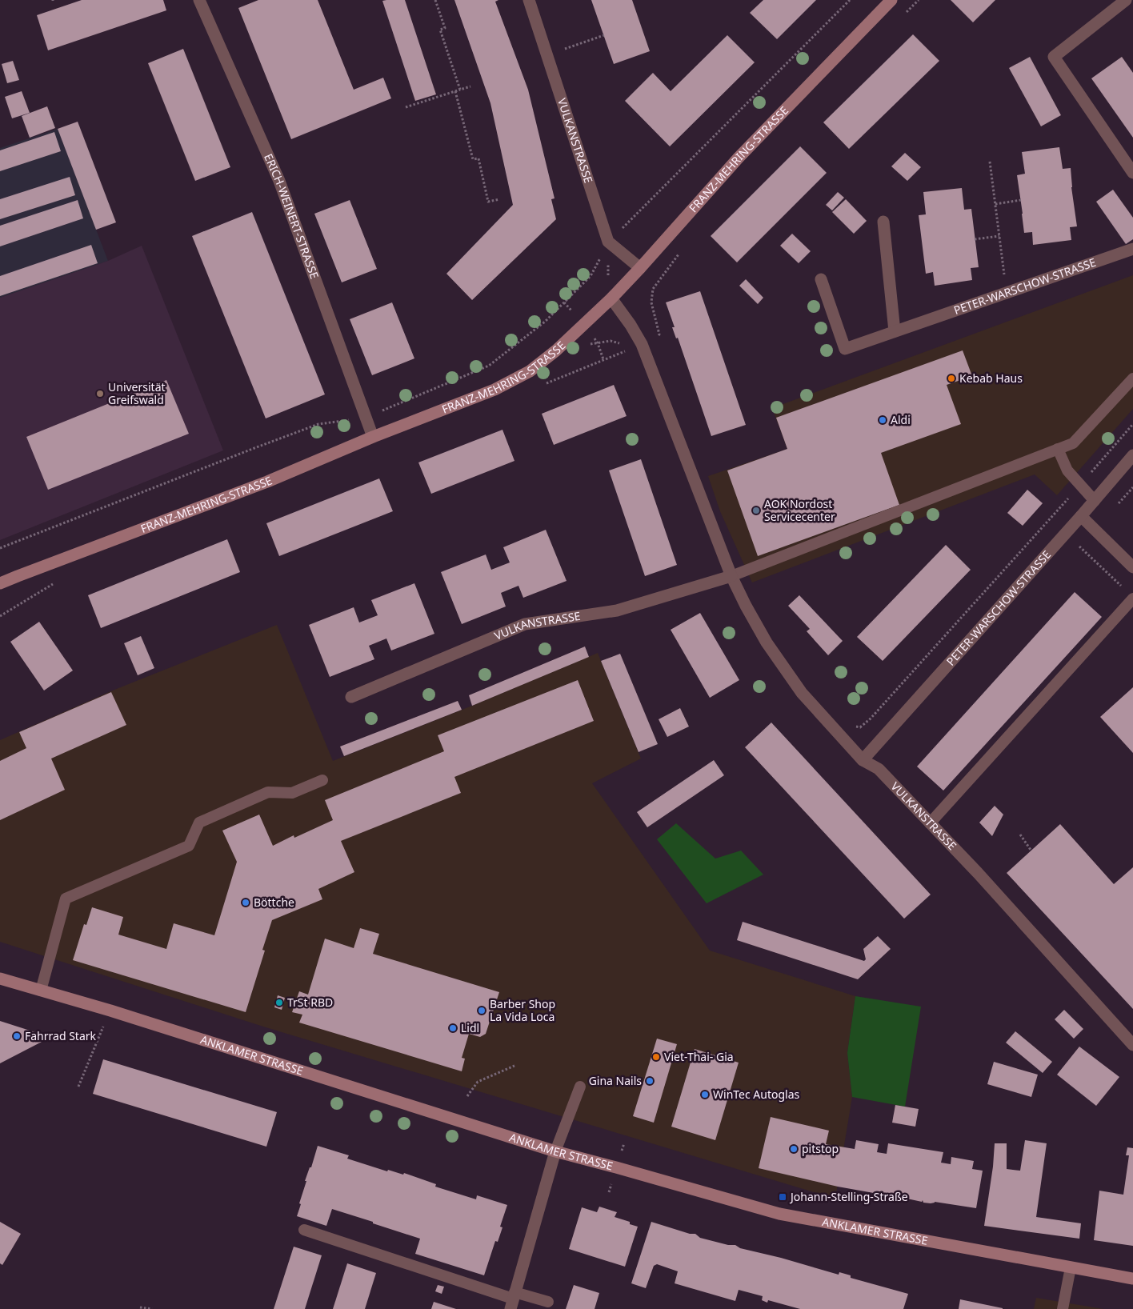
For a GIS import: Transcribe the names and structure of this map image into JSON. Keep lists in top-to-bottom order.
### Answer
{
  "streets": {
    "main road": ["FRANZ-MEHRING-STRASSE", "ANKLAMER STRASSE"],
    "street": ["VULKANSTRASSE", "ERICH-WEINERT-STRASSE", "PETER-WARSCHOW-STRASSE"]
  },
  "crossings": [
    ["VULKANSTRASSE", "FRANZ-MEHRING-STRASSE"],
    ["VULKANSTRASSE", "PETER-WARSCHOW-STRASSE"],
    ["FRANZ-MEHRING-STRASSE", "ERICH-WEINERT-STRASSE"]
  ],
  "places": {
    "other": [
      "Kebab Haus",
      "Universität Greifswald",
      "Aldi",
      "AOK Nordost Servicecenter",
      "Böttche",
      "TrSt RBD",
      "Barber Shop La Vida Loca",
      "Lidl",
      "Fahrrad Stark",
      "Viet-Thai- Gia",
      "Gina Nails",
      "WinTec Autoglas",
      "pitstop"
    ],
    "transit": ["Johann-Stelling-Straße"]
  }
}
